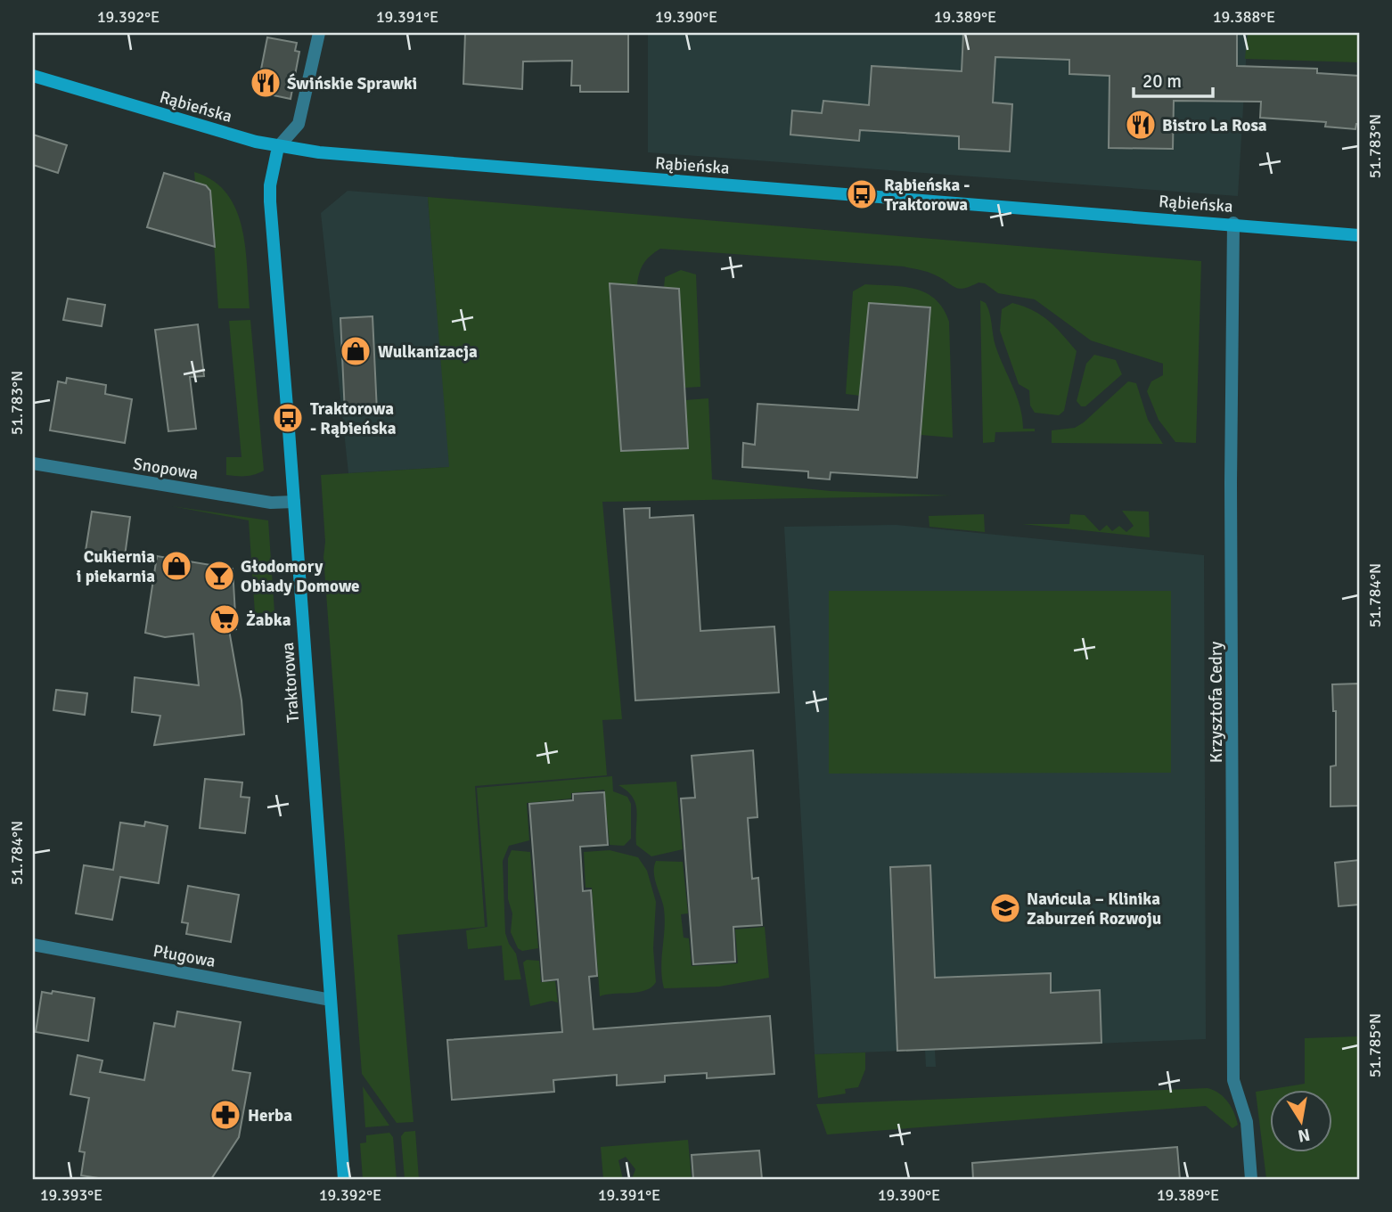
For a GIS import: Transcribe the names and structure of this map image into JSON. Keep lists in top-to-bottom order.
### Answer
{
  "streets": {
    "main road": ["Rąbieńska", "Traktorowa"],
    "street": ["Snopowa", "Krzysztofa Cedry", "Pługowa"]
  },
  "crossings": [
    ["Rąbieńska", "Traktorowa"],
    ["Rąbieńska", "Krzysztofa Cedry"],
    ["Snopowa", "Traktorowa"],
    ["Traktorowa", "Pługowa"]
  ],
  "places": {
    "restaurant": ["Świńskie Sprawki", "Bistro La Rosa"],
    "bus stop": ["Rąbieńska - Traktorowa", "Traktorowa - Rąbieńska"],
    "shop": ["Wulkanizacja", "Cukiernia i piekarnia"],
    "bar": ["Głodomory Obiady Domowe"],
    "supermarket": ["Żabka"],
    "school or university": ["Navicula – Klinika Zaburzeń Rozwoju"],
    "pharmacy": ["Herba"]
  },
  "scale_bar": "20 m",
  "north": "bottom",
  "coordinates": [
    "19.392°E",
    "19.391°E",
    "19.390°E",
    "19.389°E",
    "19.388°E",
    "51.783°N",
    "51.784°N",
    "51.785°N",
    "19.393°E"
  ]
}
